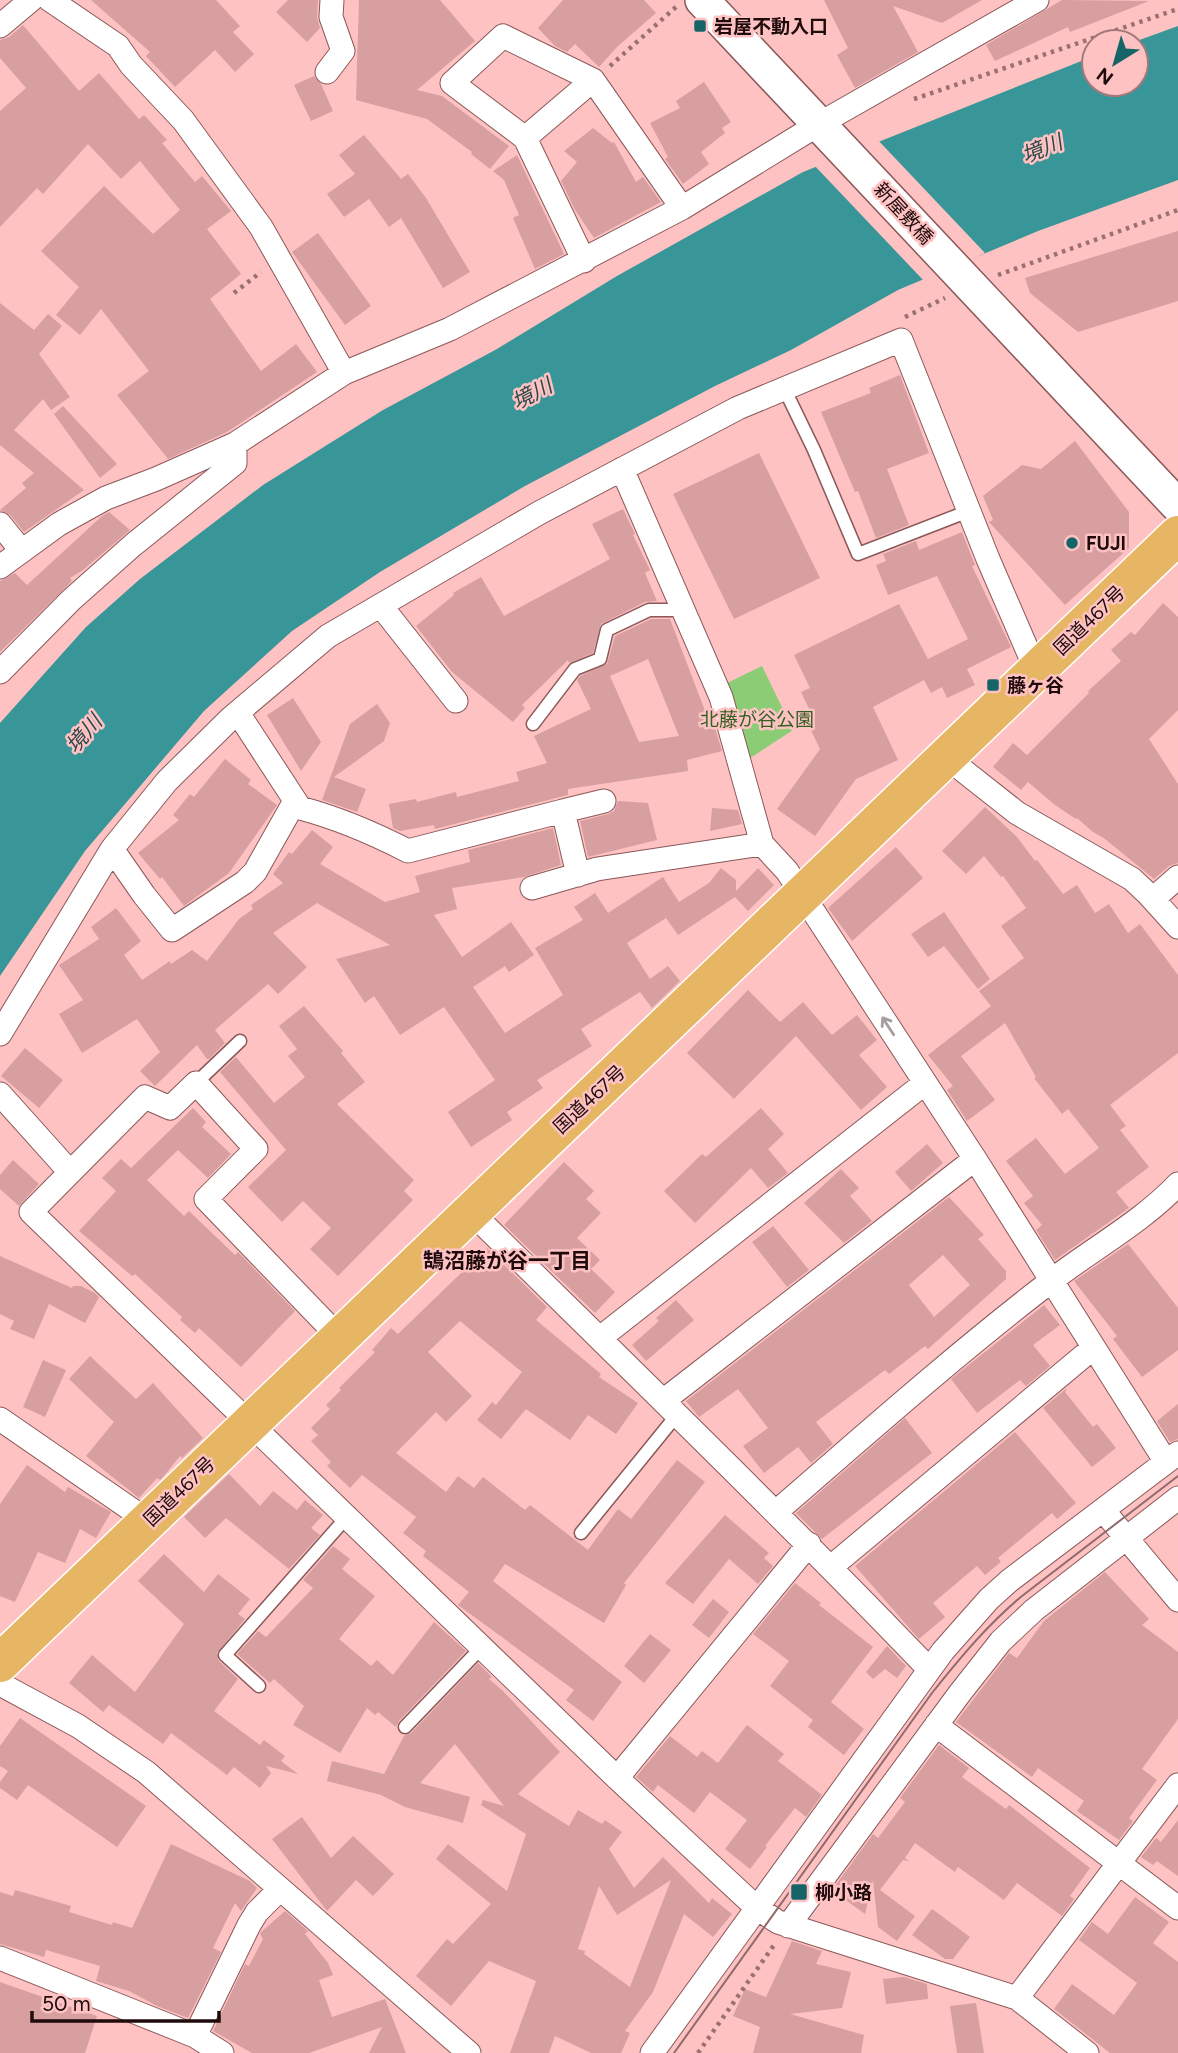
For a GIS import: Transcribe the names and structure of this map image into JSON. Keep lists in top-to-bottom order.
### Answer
{
  "streets": {
    "highway": ["国道467号"],
    "street": ["新屋敷橋"]
  },
  "districts": ["鵠沼藤が谷一丁目"],
  "water": ["境川"],
  "parks": ["北藤が谷公園"],
  "places": {
    "transit": ["岩屋不動入口", "藤ヶ谷", "柳小路"],
    "other": ["FUJI"]
  },
  "scale_bar": "50 m",
  "north": "bottom left"
}
